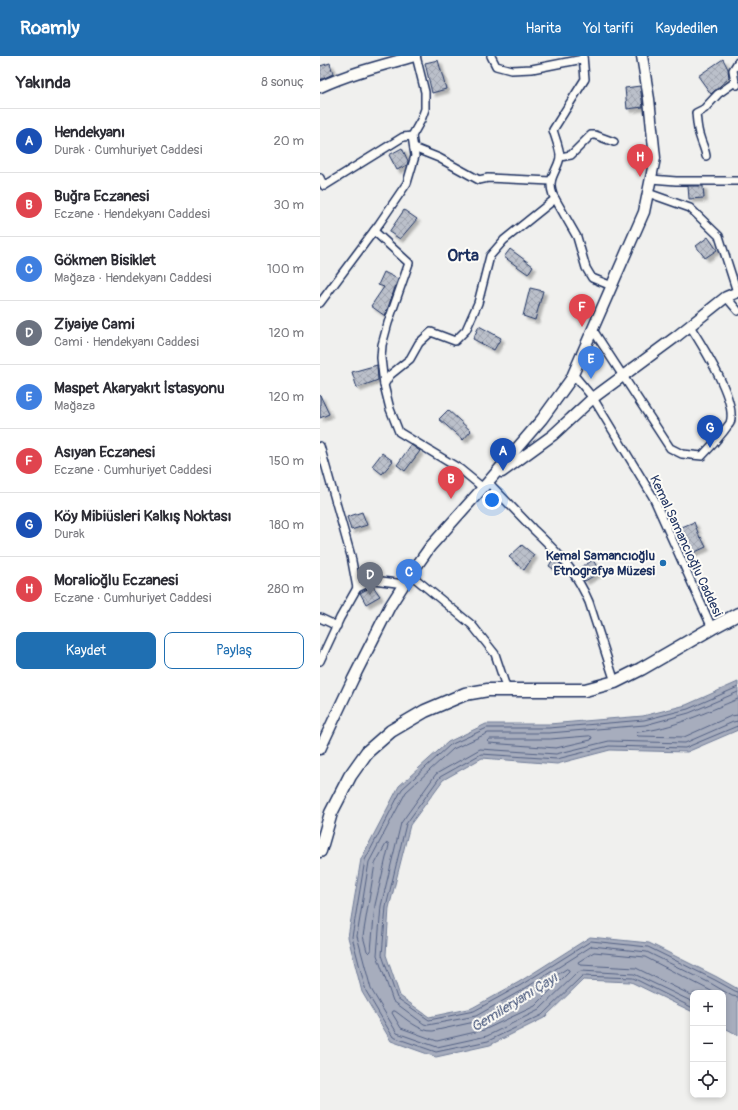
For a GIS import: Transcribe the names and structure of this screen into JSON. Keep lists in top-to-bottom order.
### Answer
{
  "streets": {
    "street": ["Kemal Samancıoğlu Caddesi"]
  },
  "districts": ["Orta"],
  "water": ["Gemileryanı Çayı"],
  "places": ["Kemal Samancıoğlu Etnografya Müzesi"],
  "page": {
    "header": "Roamly",
    "nav": ["Harita", "Yol tarifi", "Kaydedilen"],
    "heading": ["Yakında", "8 sonuç"],
    "list": [
      {
        "mark": "A",
        "name": "Hendekyanı",
        "note": "Durak · Cumhuriyet Caddesi",
        "value": "20 m"
      },
      {
        "mark": "B",
        "name": "Buğra Eczanesi",
        "note": "Eczane · Hendekyanı Caddesi",
        "value": "30 m"
      },
      {
        "mark": "C",
        "name": "Gökmen Bisiklet",
        "note": "Mağaza · Hendekyanı Caddesi",
        "value": "100 m"
      },
      {
        "mark": "D",
        "name": "Ziyaiye Cami",
        "note": "Cami · Hendekyanı Caddesi",
        "value": "120 m"
      },
      {
        "mark": "E",
        "name": "Maspet Akaryakıt İstasyonu",
        "note": "Mağaza",
        "value": "120 m"
      },
      {
        "mark": "F",
        "name": "Asıyan Eczanesi",
        "note": "Eczane · Cumhuriyet Caddesi",
        "value": "150 m"
      },
      {
        "mark": "G",
        "name": "Köy Mibiüsleri Kalkış Noktası",
        "note": "Durak",
        "value": "180 m"
      },
      {
        "mark": "H",
        "name": "Moralioğlu Eczanesi",
        "note": "Eczane · Cumhuriyet Caddesi",
        "value": "280 m"
      }
    ],
    "pins": [
      "H",
      "F",
      "E",
      "G",
      "A",
      "B",
      "C",
      "D"
    ],
    "buttons": ["Kaydet", "Paylaş"],
    "map_buttons": ["+", "−"]
  }
}
